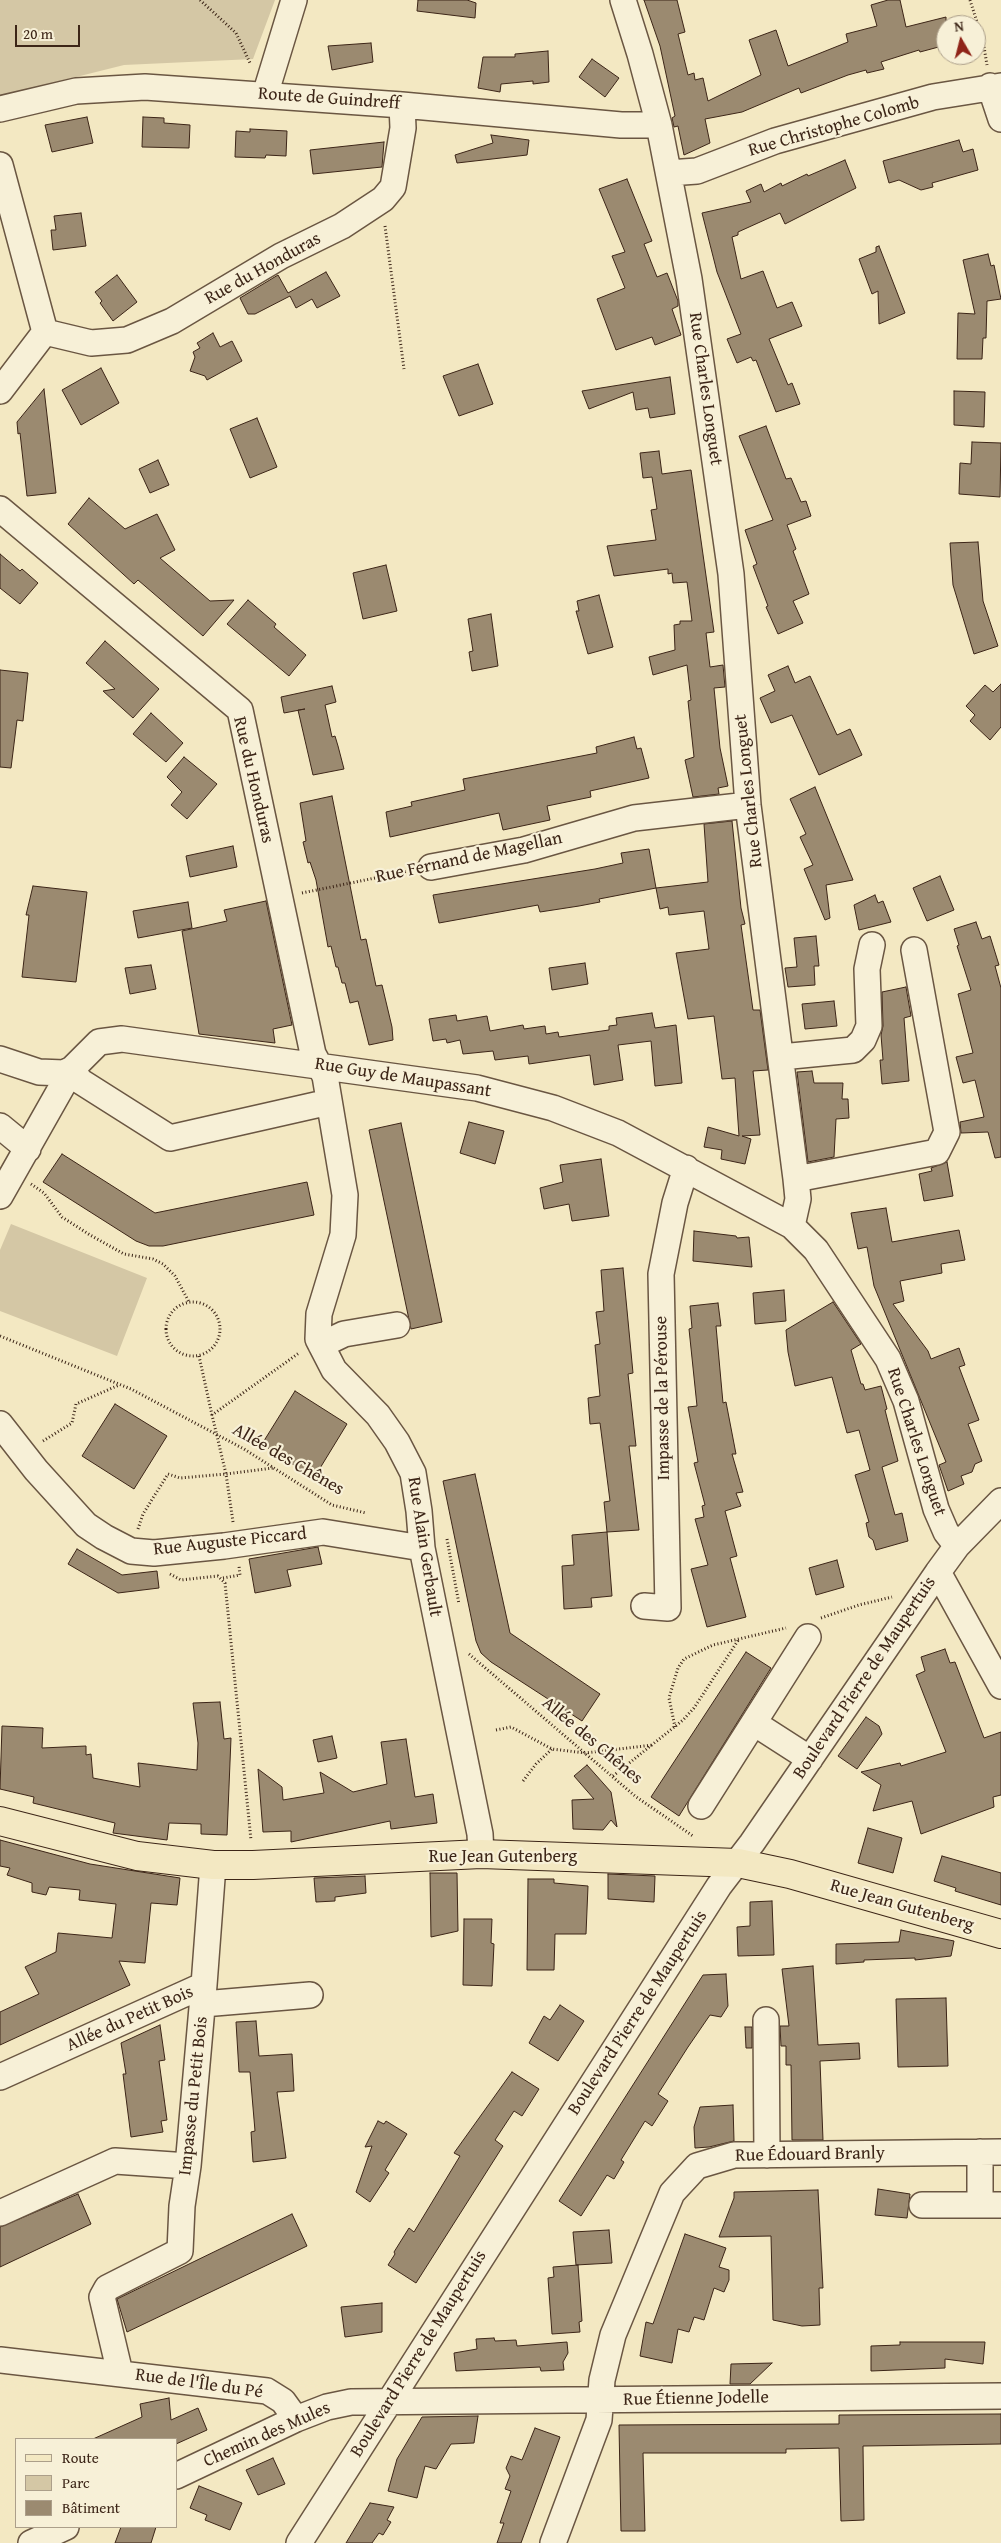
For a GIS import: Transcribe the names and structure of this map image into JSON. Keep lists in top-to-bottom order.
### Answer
{
  "streets": {
    "main road": ["Rue Jean Gutenberg"],
    "street": [
      "Route de Guindreff",
      "Rue Christophe Colomb",
      "Rue du Honduras",
      "Rue Charles Longuet",
      "Rue Fernand de Magellan",
      "Rue Guy de Maupassant",
      "Impasse de la Pérouse",
      "Rue Auguste Piccard",
      "Rue Alain Gerbault",
      "Boulevard Pierre de Maupertuis",
      "Allée du Petit Bois",
      "Impasse du Petit Bois",
      "Rue Édouard Branly",
      "Rue de l'Île du Pé",
      "Rue Étienne Jodelle",
      "Chemin des Mules"
    ],
    "path": ["Allée des Chênes"]
  },
  "crossings": [
    ["Route de Guindreff", "Rue du Honduras"],
    ["Route de Guindreff", "Rue Charles Longuet"],
    ["Rue Christophe Colomb", "Rue Charles Longuet"],
    ["Rue du Honduras", "Rue Fernand de Magellan"],
    ["Rue du Honduras", "Rue Guy de Maupassant"],
    ["Rue du Honduras", "Rue Alain Gerbault"],
    ["Rue Charles Longuet", "Rue Fernand de Magellan"],
    ["Rue Charles Longuet", "Rue Guy de Maupassant"],
    ["Rue Charles Longuet", "Boulevard Pierre de Maupertuis"],
    ["Rue Guy de Maupassant", "Impasse de la Pérouse"],
    ["Rue Guy de Maupassant", "Rue Alain Gerbault"],
    ["Allée des Chênes", "Rue Jean Gutenberg"],
    ["Rue Auguste Piccard", "Rue Alain Gerbault"],
    ["Rue Alain Gerbault", "Rue Jean Gutenberg"],
    ["Boulevard Pierre de Maupertuis", "Rue Jean Gutenberg"],
    ["Boulevard Pierre de Maupertuis", "Rue Étienne Jodelle"],
    ["Boulevard Pierre de Maupertuis", "Chemin des Mules"],
    ["Rue Jean Gutenberg", "Allée du Petit Bois"],
    ["Allée du Petit Bois", "Impasse du Petit Bois"],
    ["Impasse du Petit Bois", "Rue de l'Île du Pé"],
    ["Rue Édouard Branly", "Rue Étienne Jodelle"],
    ["Rue de l'Île du Pé", "Chemin des Mules"],
    ["Rue Étienne Jodelle", "Chemin des Mules"]
  ],
  "legend": ["Route", "Parc", "Bâtiment"],
  "scale_bar": "20 m",
  "north": "top"
}
